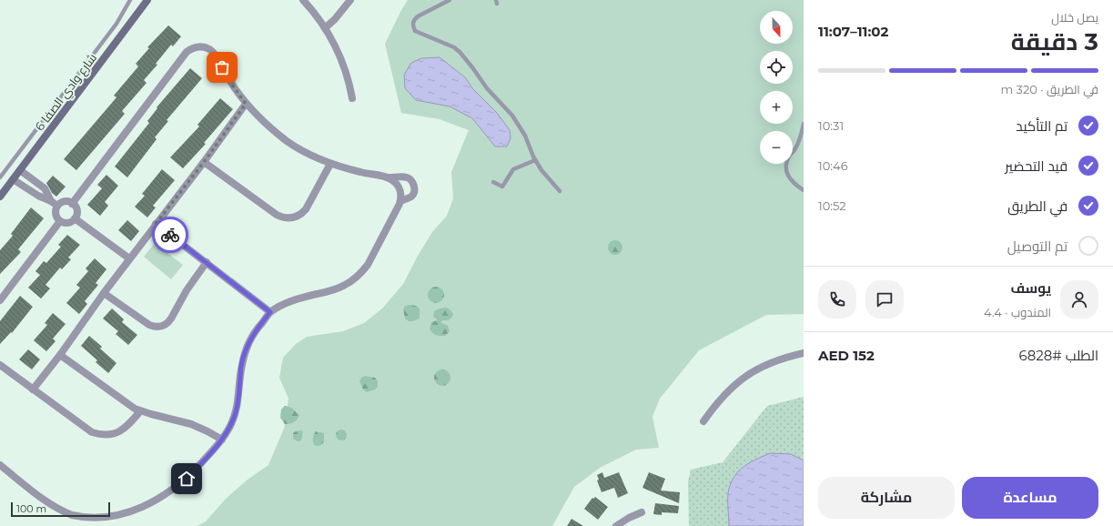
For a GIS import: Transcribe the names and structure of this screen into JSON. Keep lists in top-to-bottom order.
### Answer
{
  "streets": {
    "main road": ["شارع وادي الصفا 6"]
  },
  "scale_bar": "100 m",
  "north": "bottom",
  "page": {
    "heading": ["3 دقيقة", "يصل خلال", "11:02–11:07"],
    "panel": [
      "يوسف",
      "المندوب · 4.4",
      "الطلب #6828",
      "AED 152"
    ],
    "map_buttons": ["+", "−"],
    "bar": "في الطريق · 320 m",
    "list": [
      ["تم التأكيد", "10:31"],
      ["قيد التحضير", "10:46"],
      ["في الطريق", "10:52"],
      "تم التوصيل"
    ],
    "buttons": ["مساعدة", "مشاركة"],
    "scale": "100 m"
  }
}
